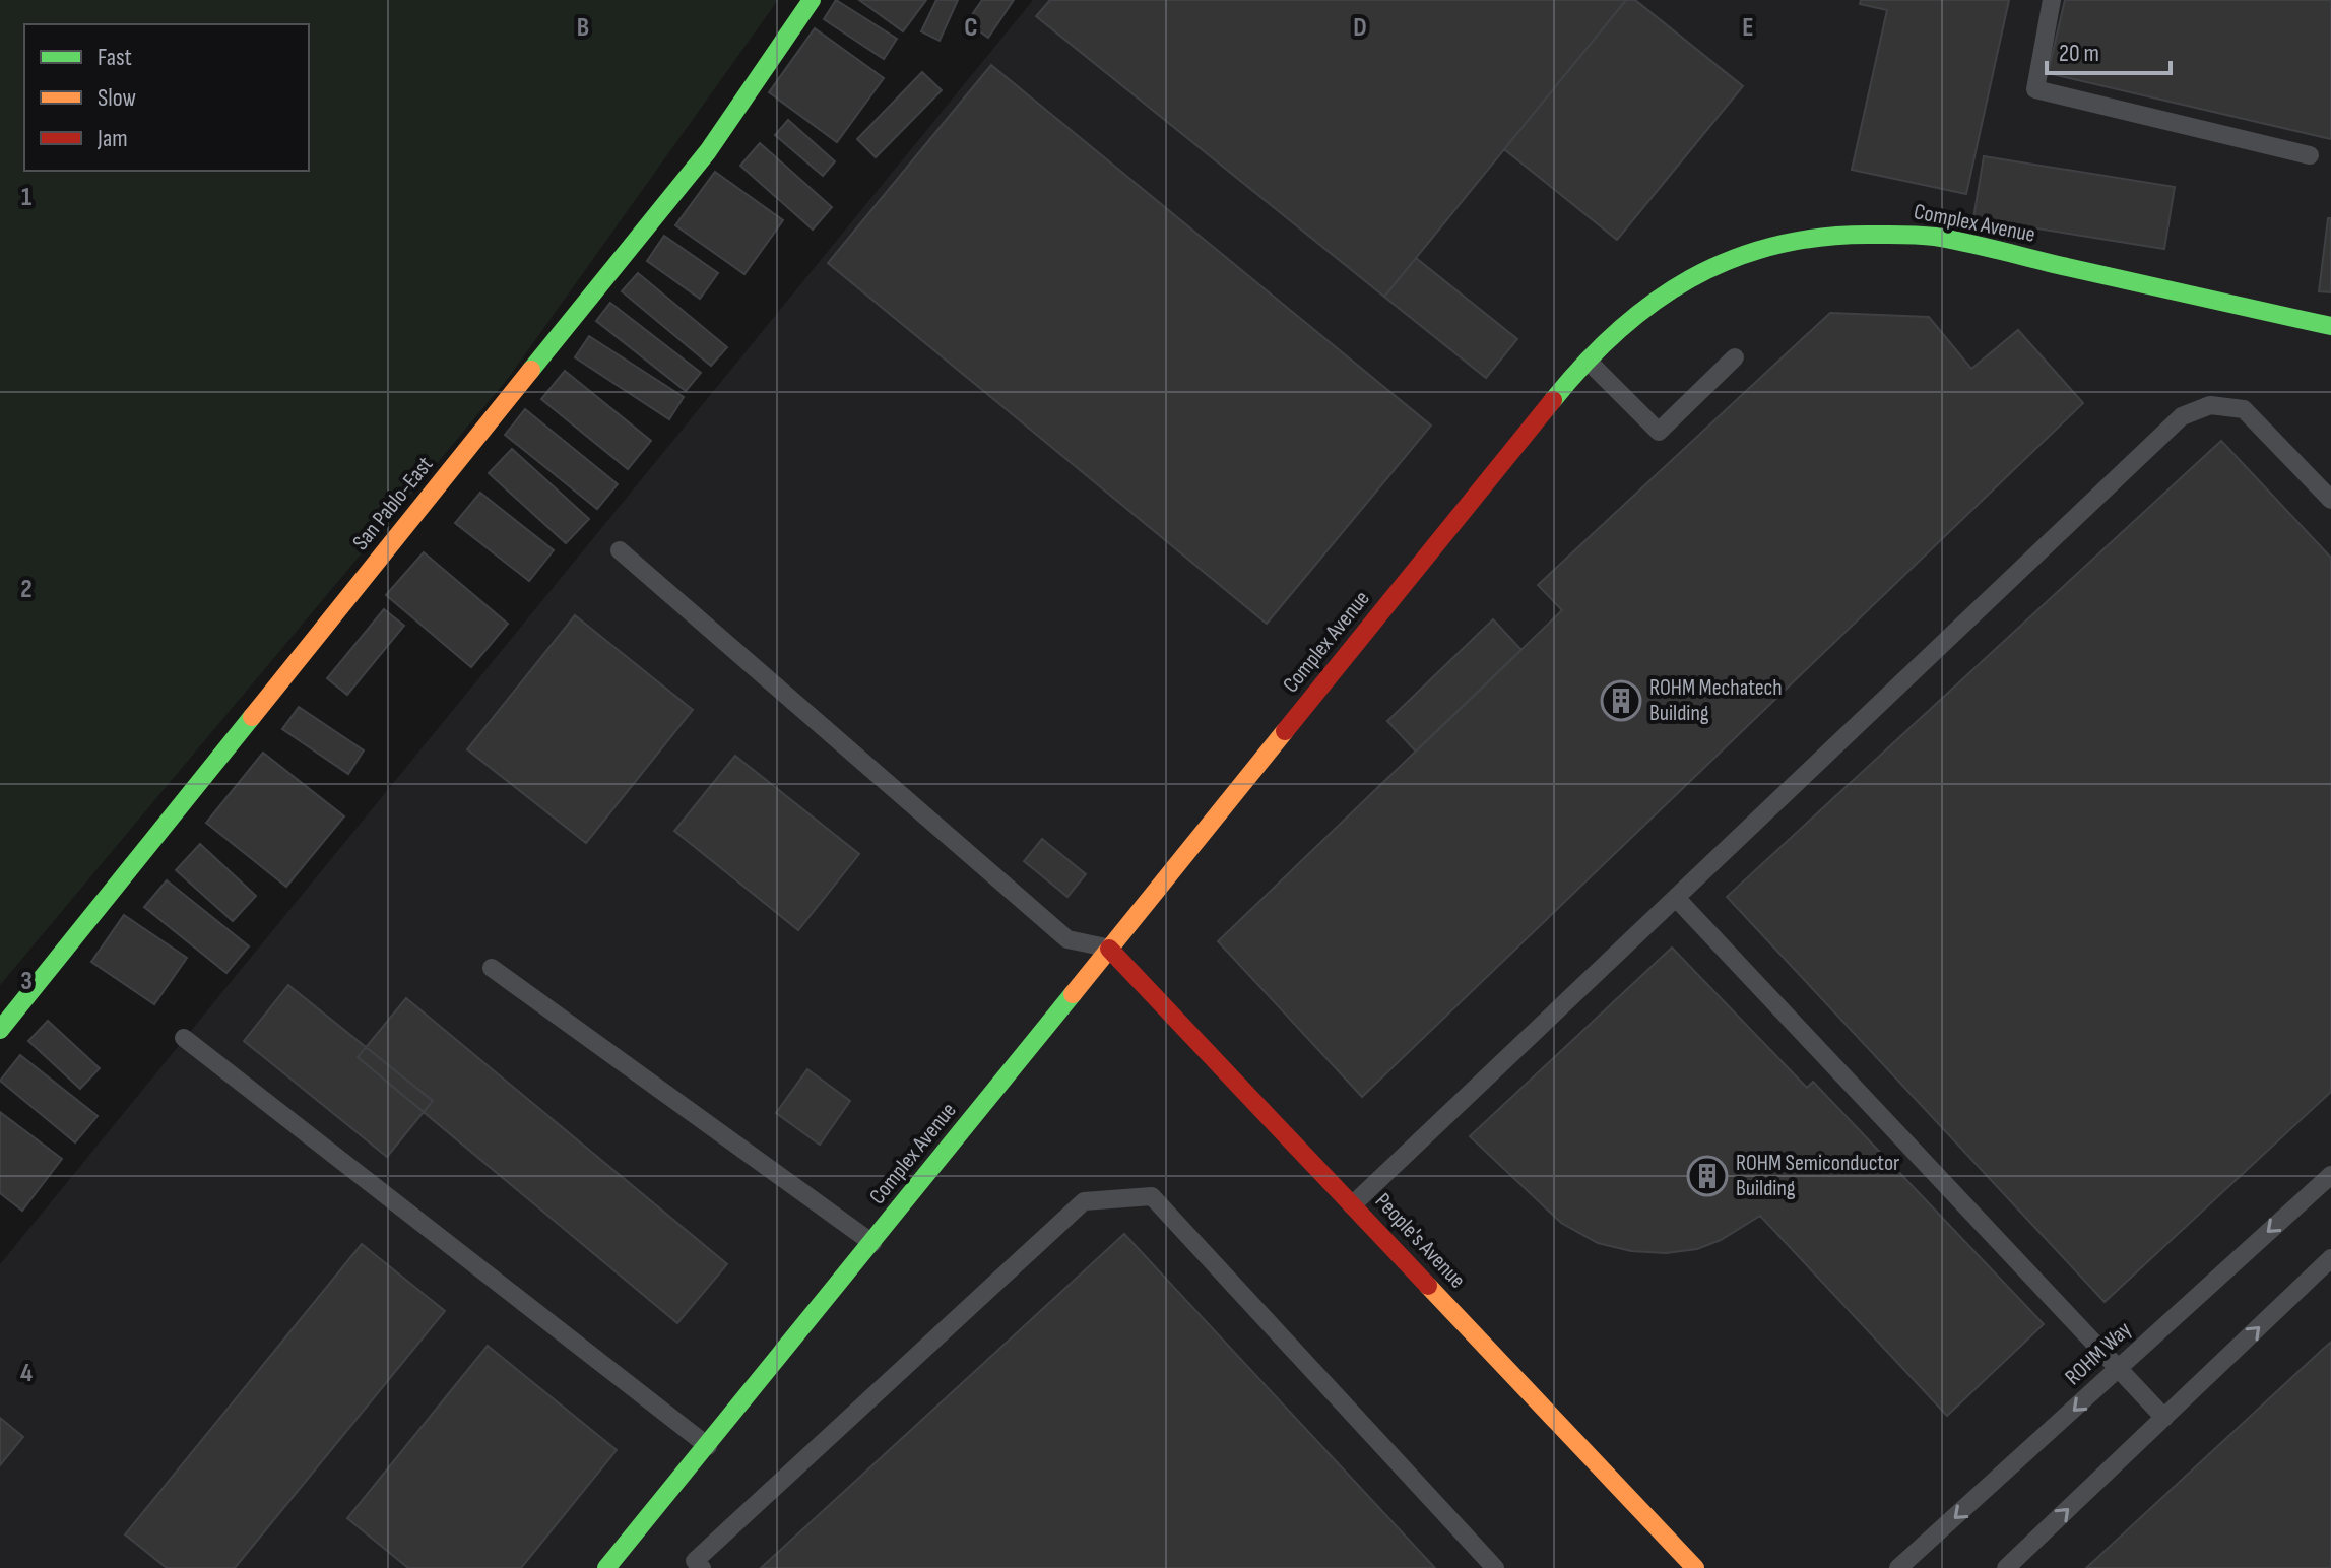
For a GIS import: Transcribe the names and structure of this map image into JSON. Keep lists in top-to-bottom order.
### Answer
{
  "streets": {
    "street": ["Complex Avenue", "San Pablo-East", "People's Avenue"],
    "lane": ["ROHM Way"]
  },
  "crossings": [
    ["Complex Avenue", "People's Avenue"]
  ],
  "places": {
    "building": ["ROHM Mechatech Building", "ROHM Semiconductor Building"]
  },
  "legend": ["Fast", "Slow", "Jam"],
  "scale_bar": "20 m",
  "grid": {
    "columns": [
      "B",
      "C",
      "D",
      "E"
    ],
    "rows": [
      "1",
      "2",
      "3",
      "4"
    ]
  }
}
